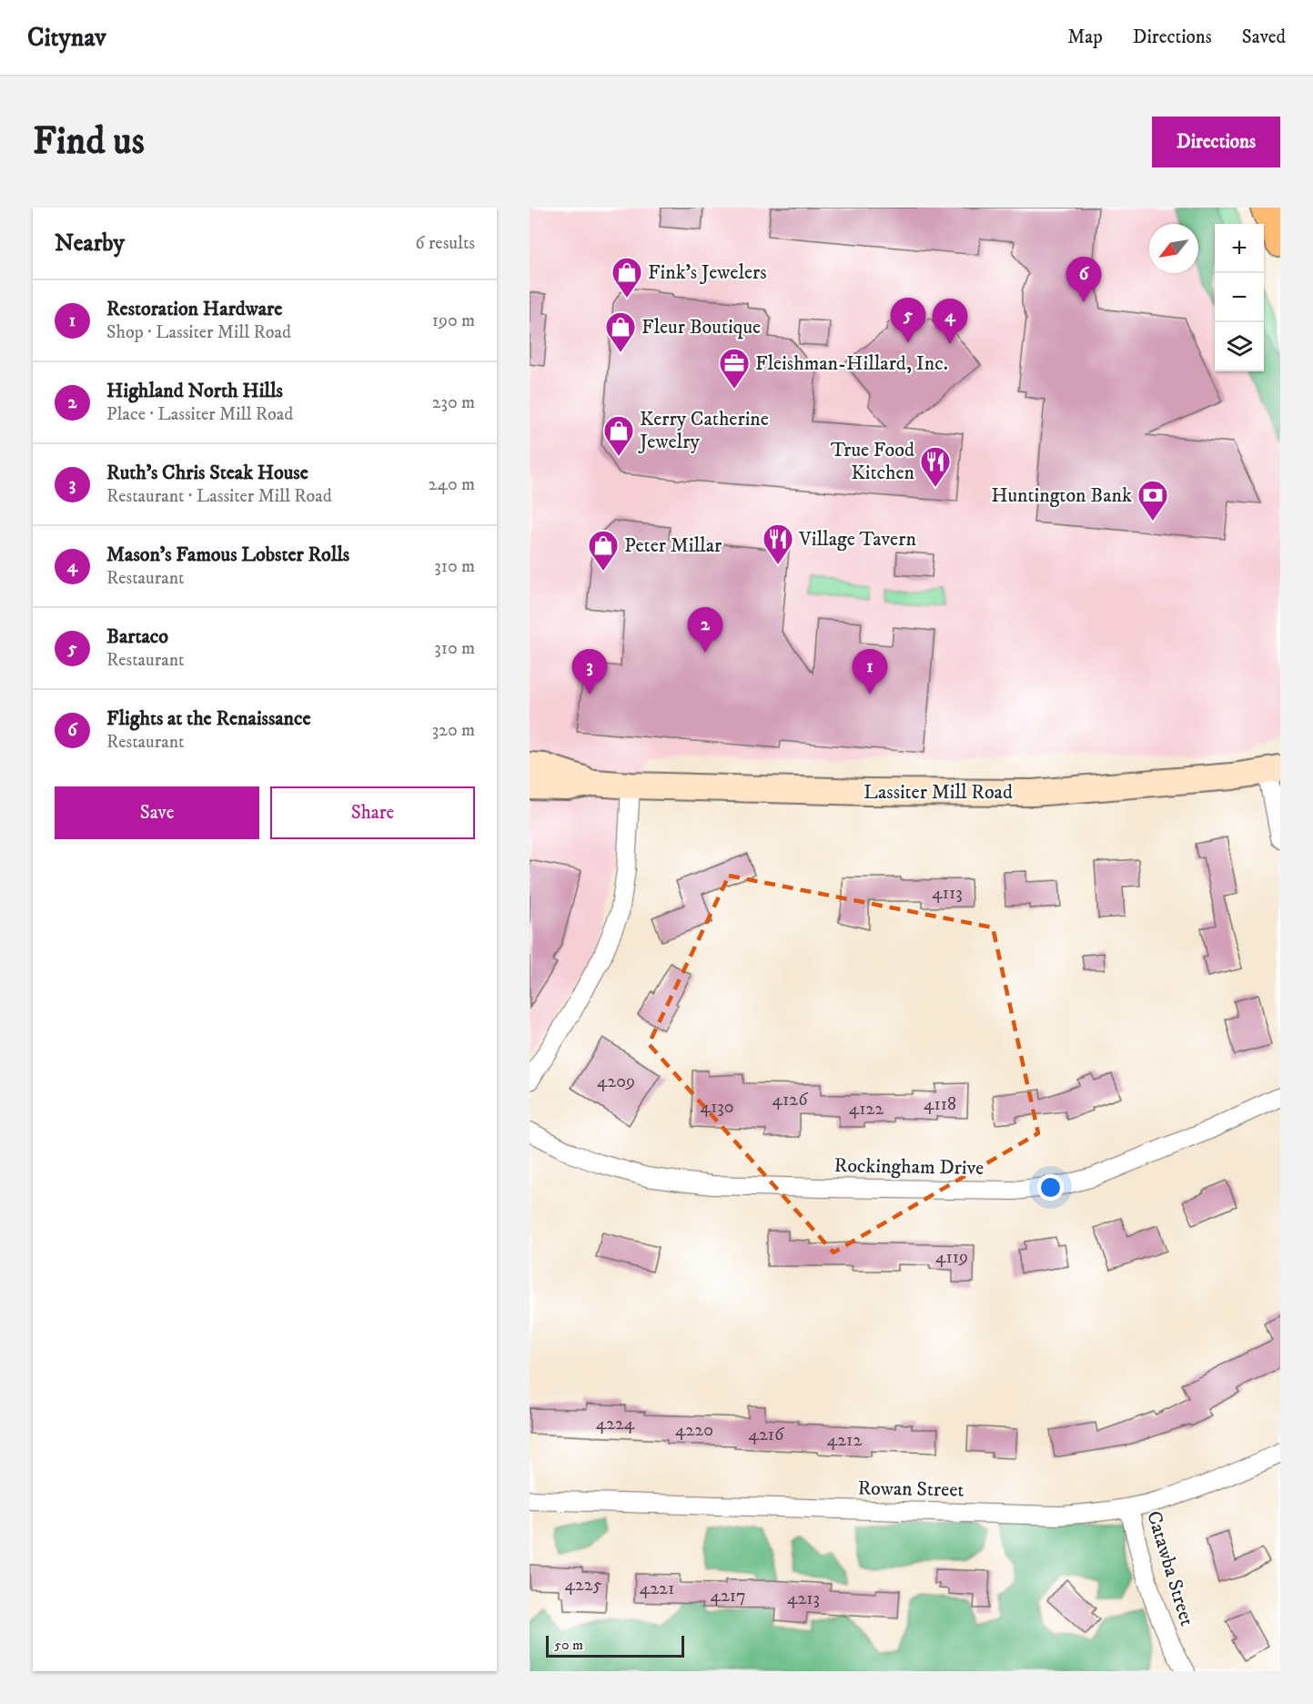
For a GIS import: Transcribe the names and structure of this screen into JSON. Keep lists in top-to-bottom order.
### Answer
{
  "streets": {
    "main road": ["Lassiter Mill Road"],
    "street": ["Rockingham Drive", "Rowan Street", "Catawba Street"]
  },
  "crossings": [
    ["Rowan Street", "Catawba Street"]
  ],
  "places": {
    "shop": [
      "Fink's Jewelers",
      "Fleur Boutique",
      "Kerry Catherine Jewelry",
      "Peter Millar"
    ],
    "office": ["Fleishman-Hillard, Inc."],
    "restaurant": ["True Food Kitchen", "Village Tavern"],
    "bank": ["Huntington Bank"]
  },
  "house_numbers": [
    "4113",
    "4209",
    "4126",
    "4118",
    "4130",
    "4122",
    "4119",
    "4224",
    "4220",
    "4216",
    "4212",
    "4225",
    "4221",
    "4217",
    "4213"
  ],
  "scale_bar": "50 m",
  "north": "bottom left",
  "page": {
    "header": "Citynav",
    "nav": ["Map", "Directions", "Saved"],
    "buttons": [
      "Directions",
      ["Save", "Share"]
    ],
    "title": "Find us",
    "heading": ["Nearby", "6 results"],
    "map_buttons": ["+", "−"],
    "pins": [
      "6",
      "5",
      "4",
      "2",
      "1",
      "3"
    ],
    "list": [
      {
        "mark": "1",
        "name": "Restoration Hardware",
        "note": "Shop · Lassiter Mill Road",
        "value": "190 m"
      },
      {
        "mark": "2",
        "name": "Highland North Hills",
        "note": "Place · Lassiter Mill Road",
        "value": "230 m"
      },
      {
        "mark": "3",
        "name": "Ruth's Chris Steak House",
        "note": "Restaurant · Lassiter Mill Road",
        "value": "240 m"
      },
      {
        "mark": "4",
        "name": "Mason's Famous Lobster Rolls",
        "note": "Restaurant",
        "value": "310 m"
      },
      {
        "mark": "5",
        "name": "Bartaco",
        "note": "Restaurant",
        "value": "310 m"
      },
      {
        "mark": "6",
        "name": "Flights at the Renaissance",
        "note": "Restaurant",
        "value": "320 m"
      }
    ],
    "scale": "50 m"
  }
}
